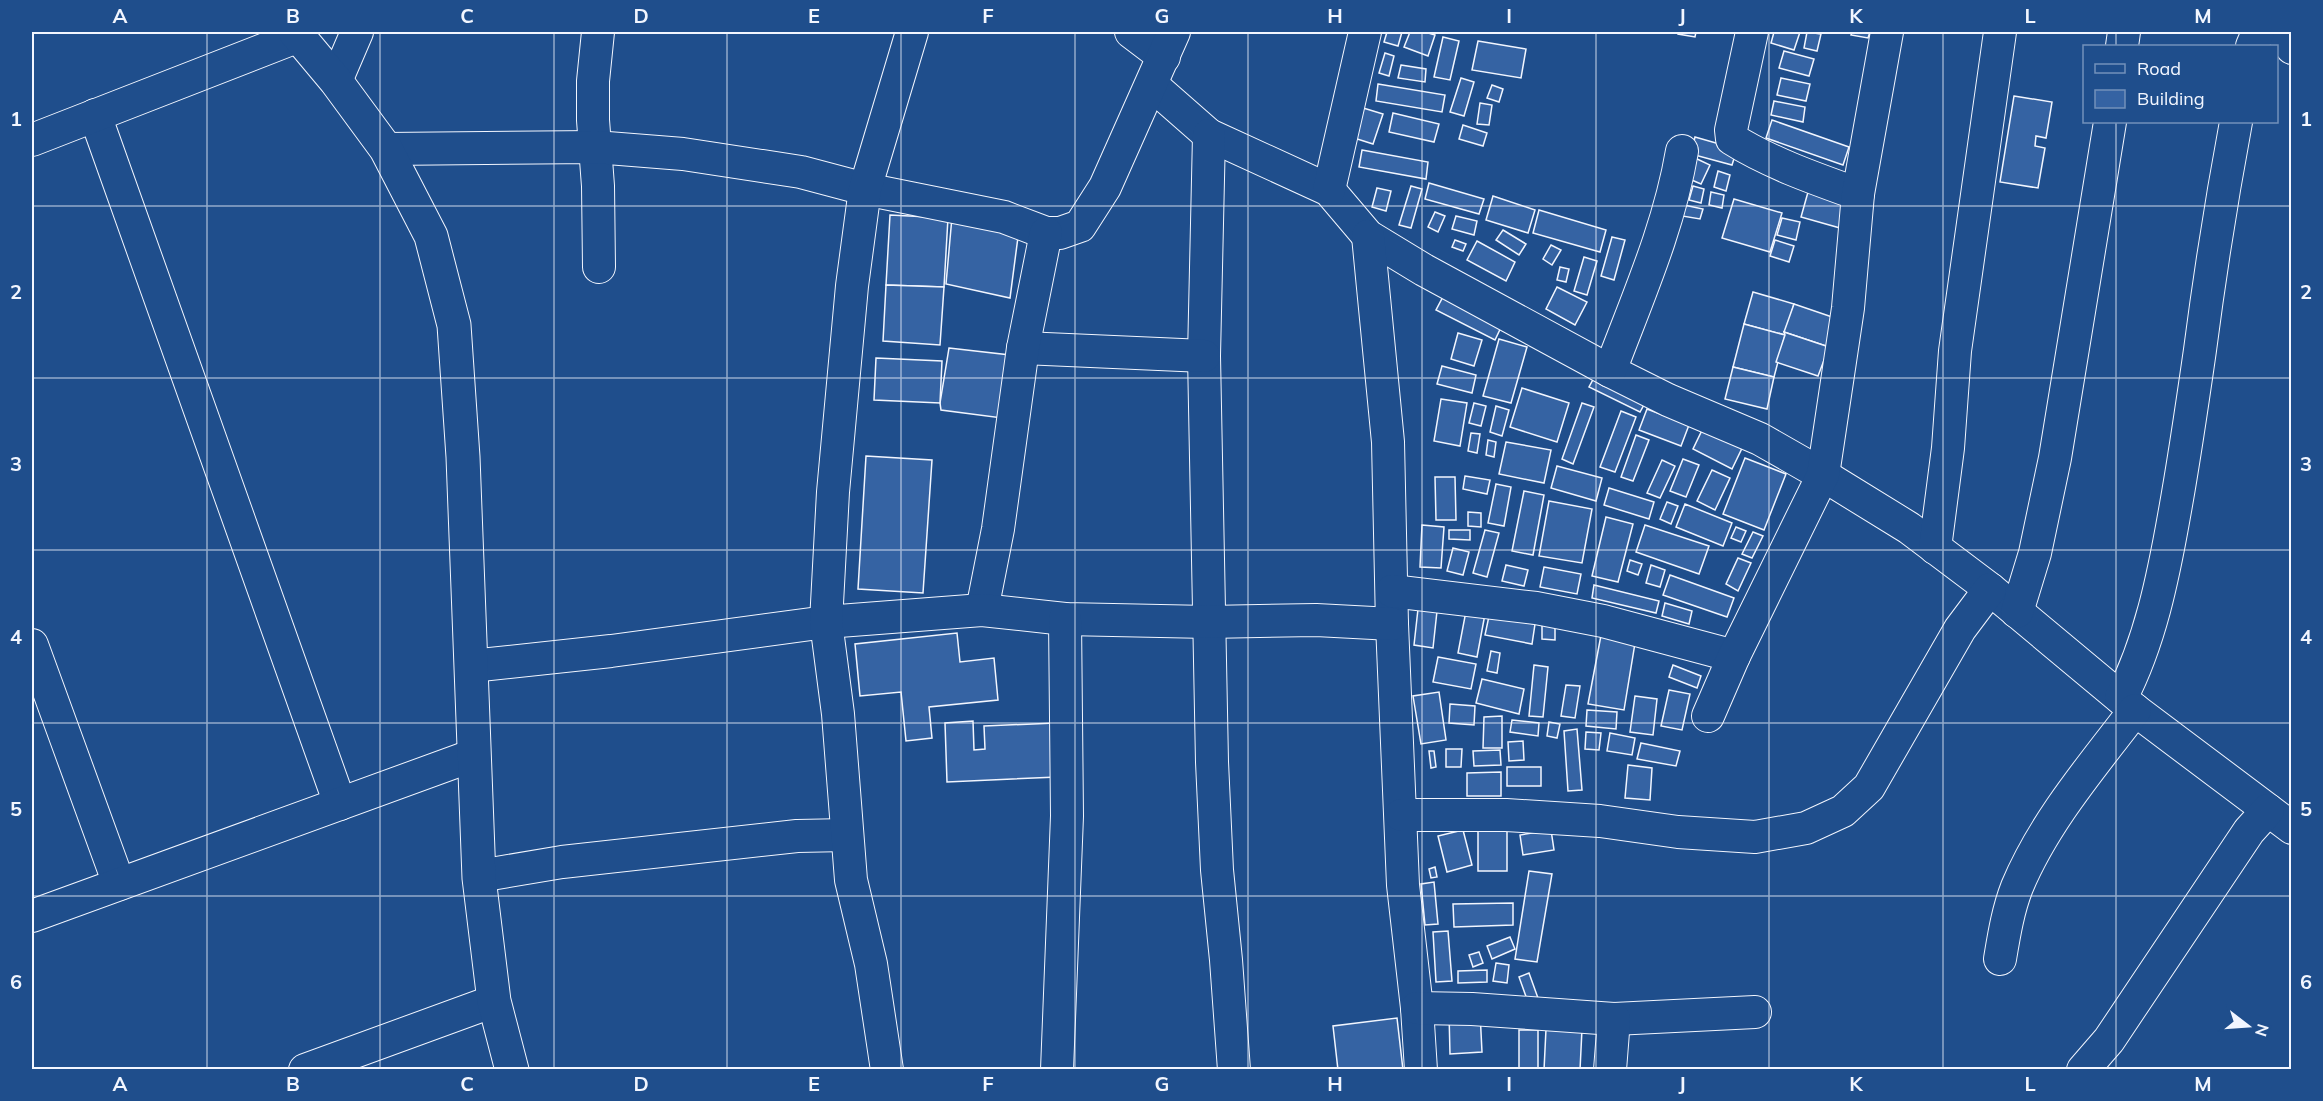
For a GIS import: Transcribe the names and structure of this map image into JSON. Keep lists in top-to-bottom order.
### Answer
{
  "legend": ["Road", "Building"],
  "north": "right",
  "grid": {
    "columns": [
      "A",
      "B",
      "C",
      "D",
      "E",
      "F",
      "G",
      "H",
      "I",
      "J",
      "K",
      "L",
      "M"
    ],
    "rows": [
      "1",
      "2",
      "3",
      "4",
      "5",
      "6"
    ]
  }
}
